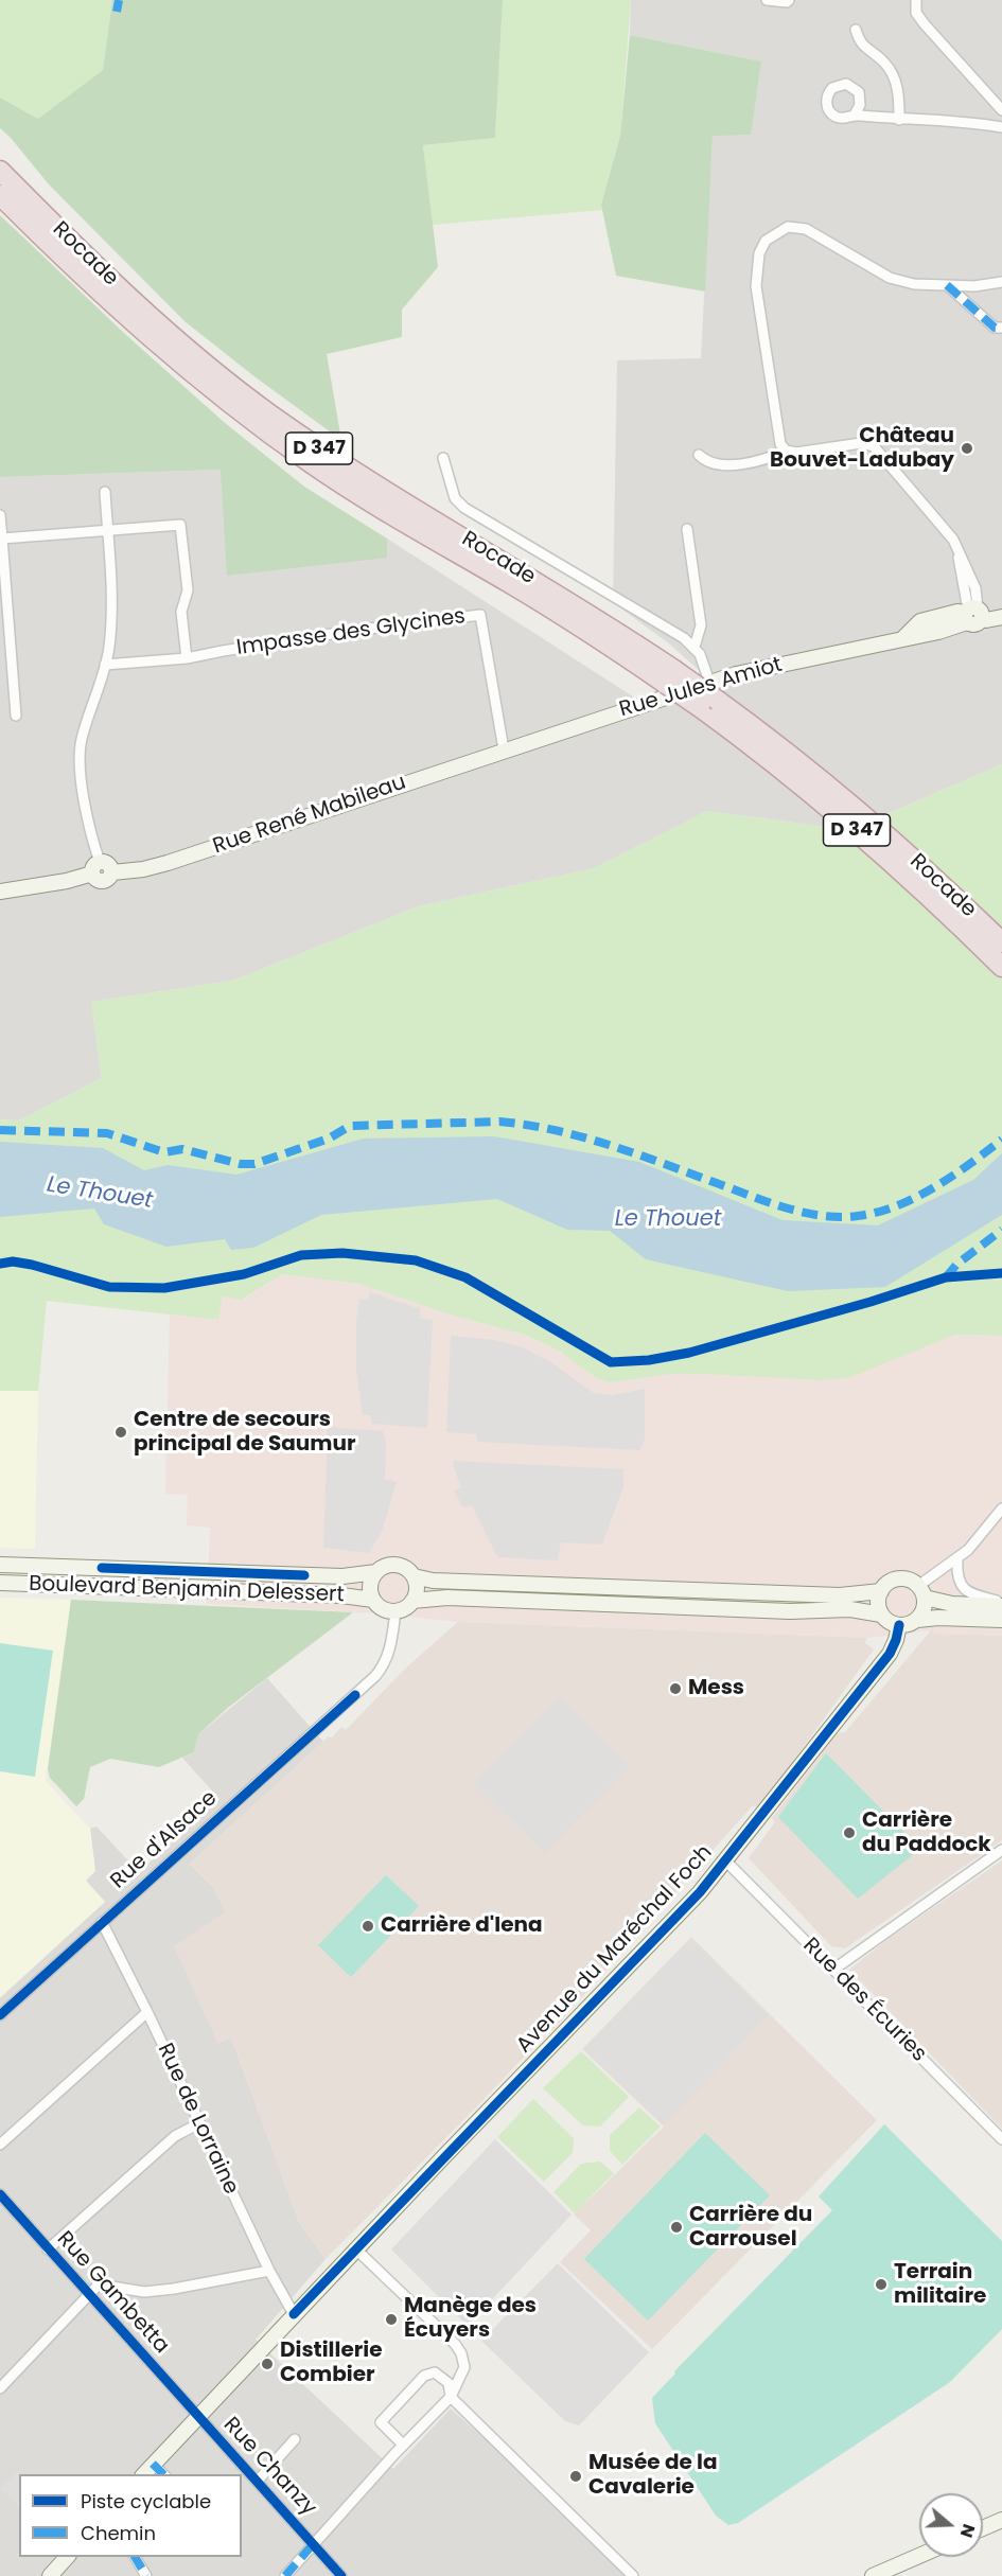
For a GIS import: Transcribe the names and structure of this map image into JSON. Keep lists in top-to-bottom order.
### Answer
{
  "streets": {
    "highway": ["Rocade", "D 347"],
    "main road": [
      "Rue Jules Amiot",
      "Rue René Mabileau",
      "Boulevard Benjamin Delessert",
      "Avenue du Maréchal Foch"
    ],
    "street": [
      "Impasse des Glycines",
      "Rue d'Alsace",
      "Rue des Écuries",
      "Rue de Lorraine",
      "Rue Gambetta",
      "Rue Chanzy"
    ]
  },
  "crossings": [
    ["Rocade", "D 347"],
    ["Impasse des Glycines", "Rue Jules Amiot"],
    ["Impasse des Glycines", "Rue René Mabileau"],
    ["Rue Jules Amiot", "Rue René Mabileau"],
    ["Boulevard Benjamin Delessert", "Rue d'Alsace"],
    ["Rue d'Alsace", "Rue de Lorraine"],
    ["Avenue du Maréchal Foch", "Rue des Écuries"],
    ["Avenue du Maréchal Foch", "Rue de Lorraine"],
    ["Avenue du Maréchal Foch", "Rue Gambetta"],
    ["Avenue du Maréchal Foch", "Rue Chanzy"],
    ["Rue Gambetta", "Rue Chanzy"]
  ],
  "water": ["Le Thouet"],
  "places": [
    "Château Bouvet-Ladubay",
    "Centre de secours principal de Saumur",
    "Mess",
    "Carrière du Paddock",
    "Carrière d'Iena",
    "Carrière du Carrousel",
    "Terrain militaire",
    "Manège des Écuyers",
    "Distillerie Combier",
    "Musée de la Cavalerie"
  ],
  "legend": ["Piste cyclable", "Chemin"],
  "north": "right"
}
